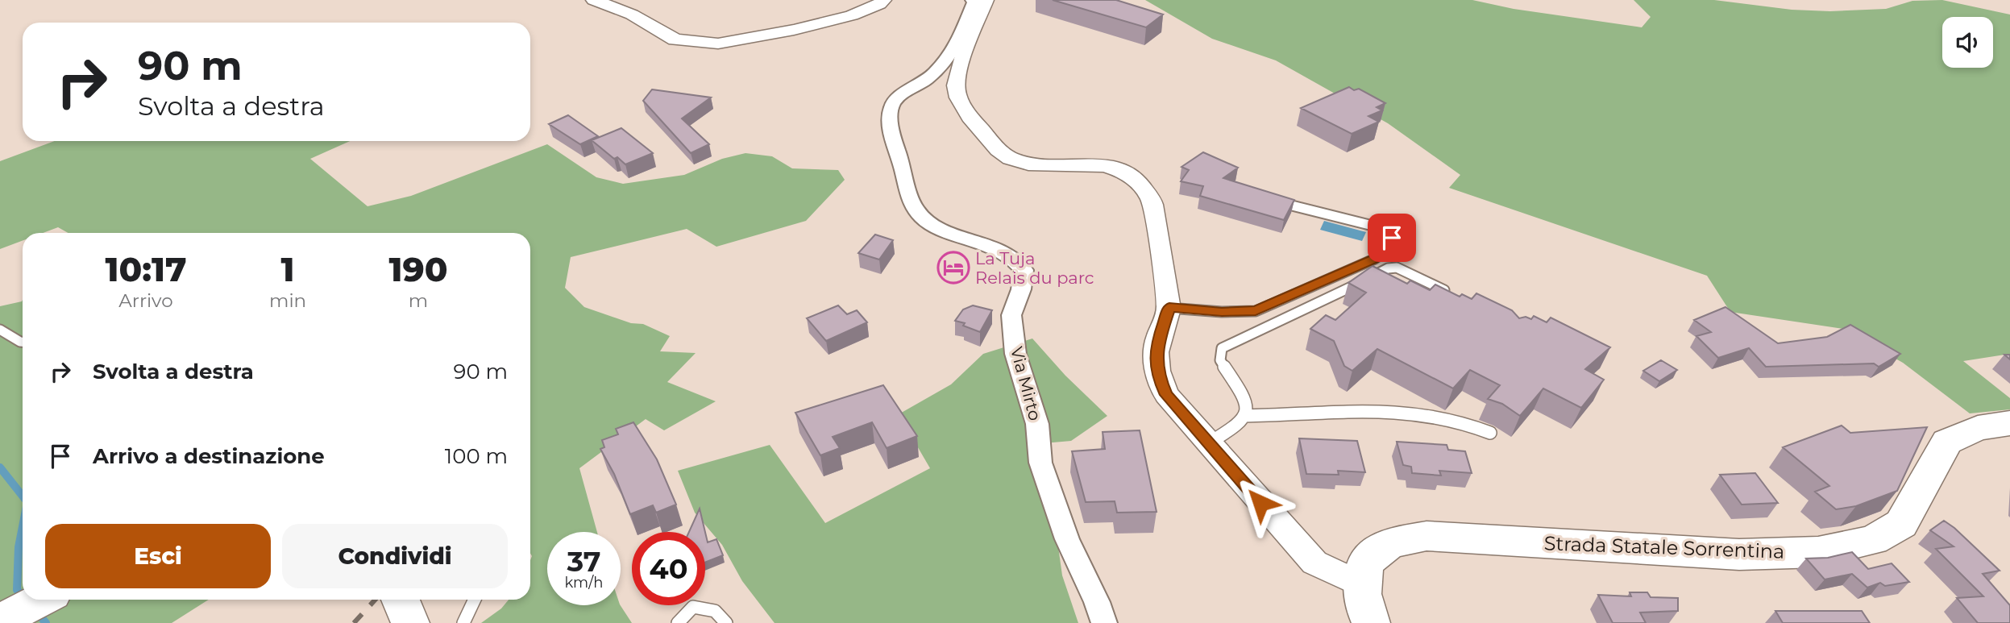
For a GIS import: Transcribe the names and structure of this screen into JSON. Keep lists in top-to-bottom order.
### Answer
{
  "streets": {
    "main road": ["Strada Statale Sorrentina"],
    "street": ["Via Mirto"]
  },
  "places": {
    "hotel": ["La Tuja Relais du parc"]
  },
  "page": {
    "turn": ["90 m", "Svolta a destra"],
    "eta": [
      "10:17",
      "Arrivo",
      "1",
      "min",
      "190",
      "m"
    ],
    "list": [
      {
        "name": "Svolta a destra",
        "value": "90 m"
      },
      {
        "name": "Arrivo a destinazione",
        "value": "100 m"
      }
    ],
    "buttons": ["Esci", "Condividi"],
    "speed": "37 km/h",
    "limit": "40"
  }
}
